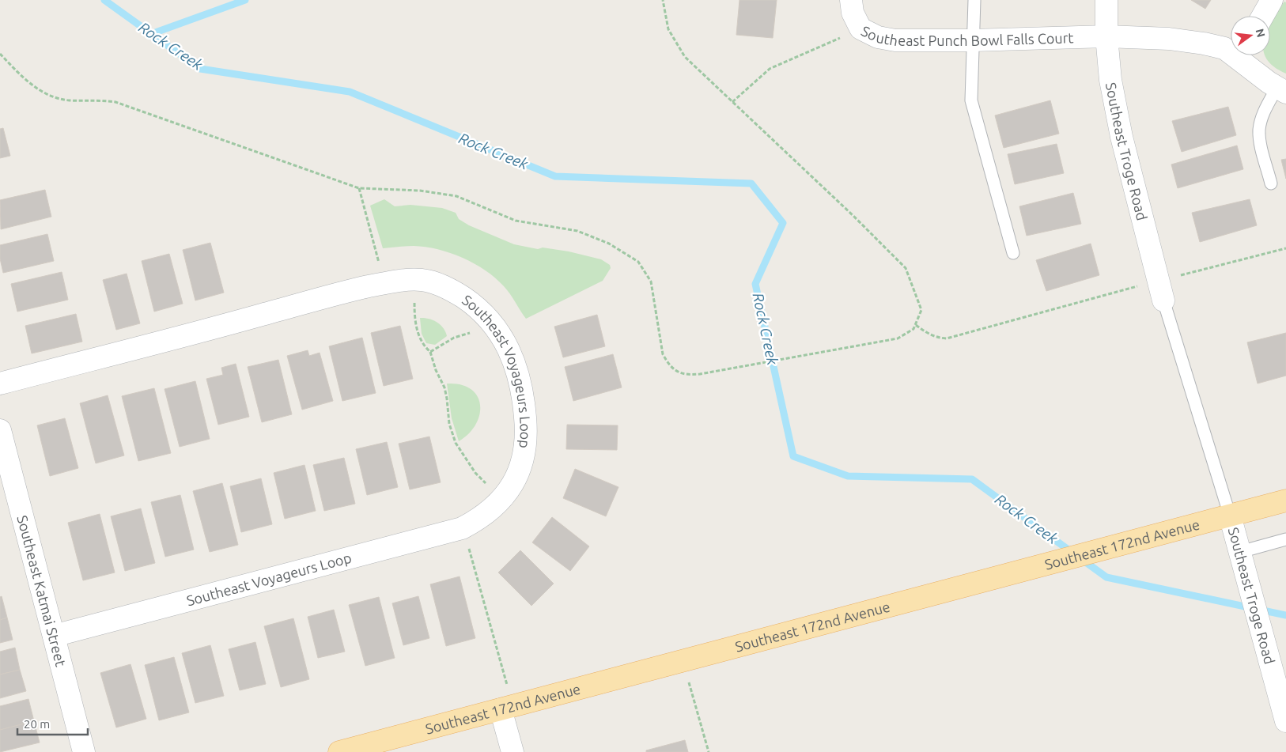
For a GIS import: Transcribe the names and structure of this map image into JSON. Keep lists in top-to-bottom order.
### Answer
{
  "streets": {
    "main road": ["Southeast 172nd Avenue"],
    "street": [
      "Southeast Punch Bowl Falls Court",
      "Southeast Troge Road",
      "Southeast Voyageurs Loop",
      "Southeast Katmai Street"
    ]
  },
  "crossings": [
    ["Southeast Punch Bowl Falls Court", "Southeast Troge Road"],
    ["Southeast Troge Road", "Southeast 172nd Avenue"],
    ["Southeast Voyageurs Loop", "Southeast Katmai Street"]
  ],
  "water": ["Rock Creek"],
  "scale_bar": "20 m",
  "north": "right"
}
